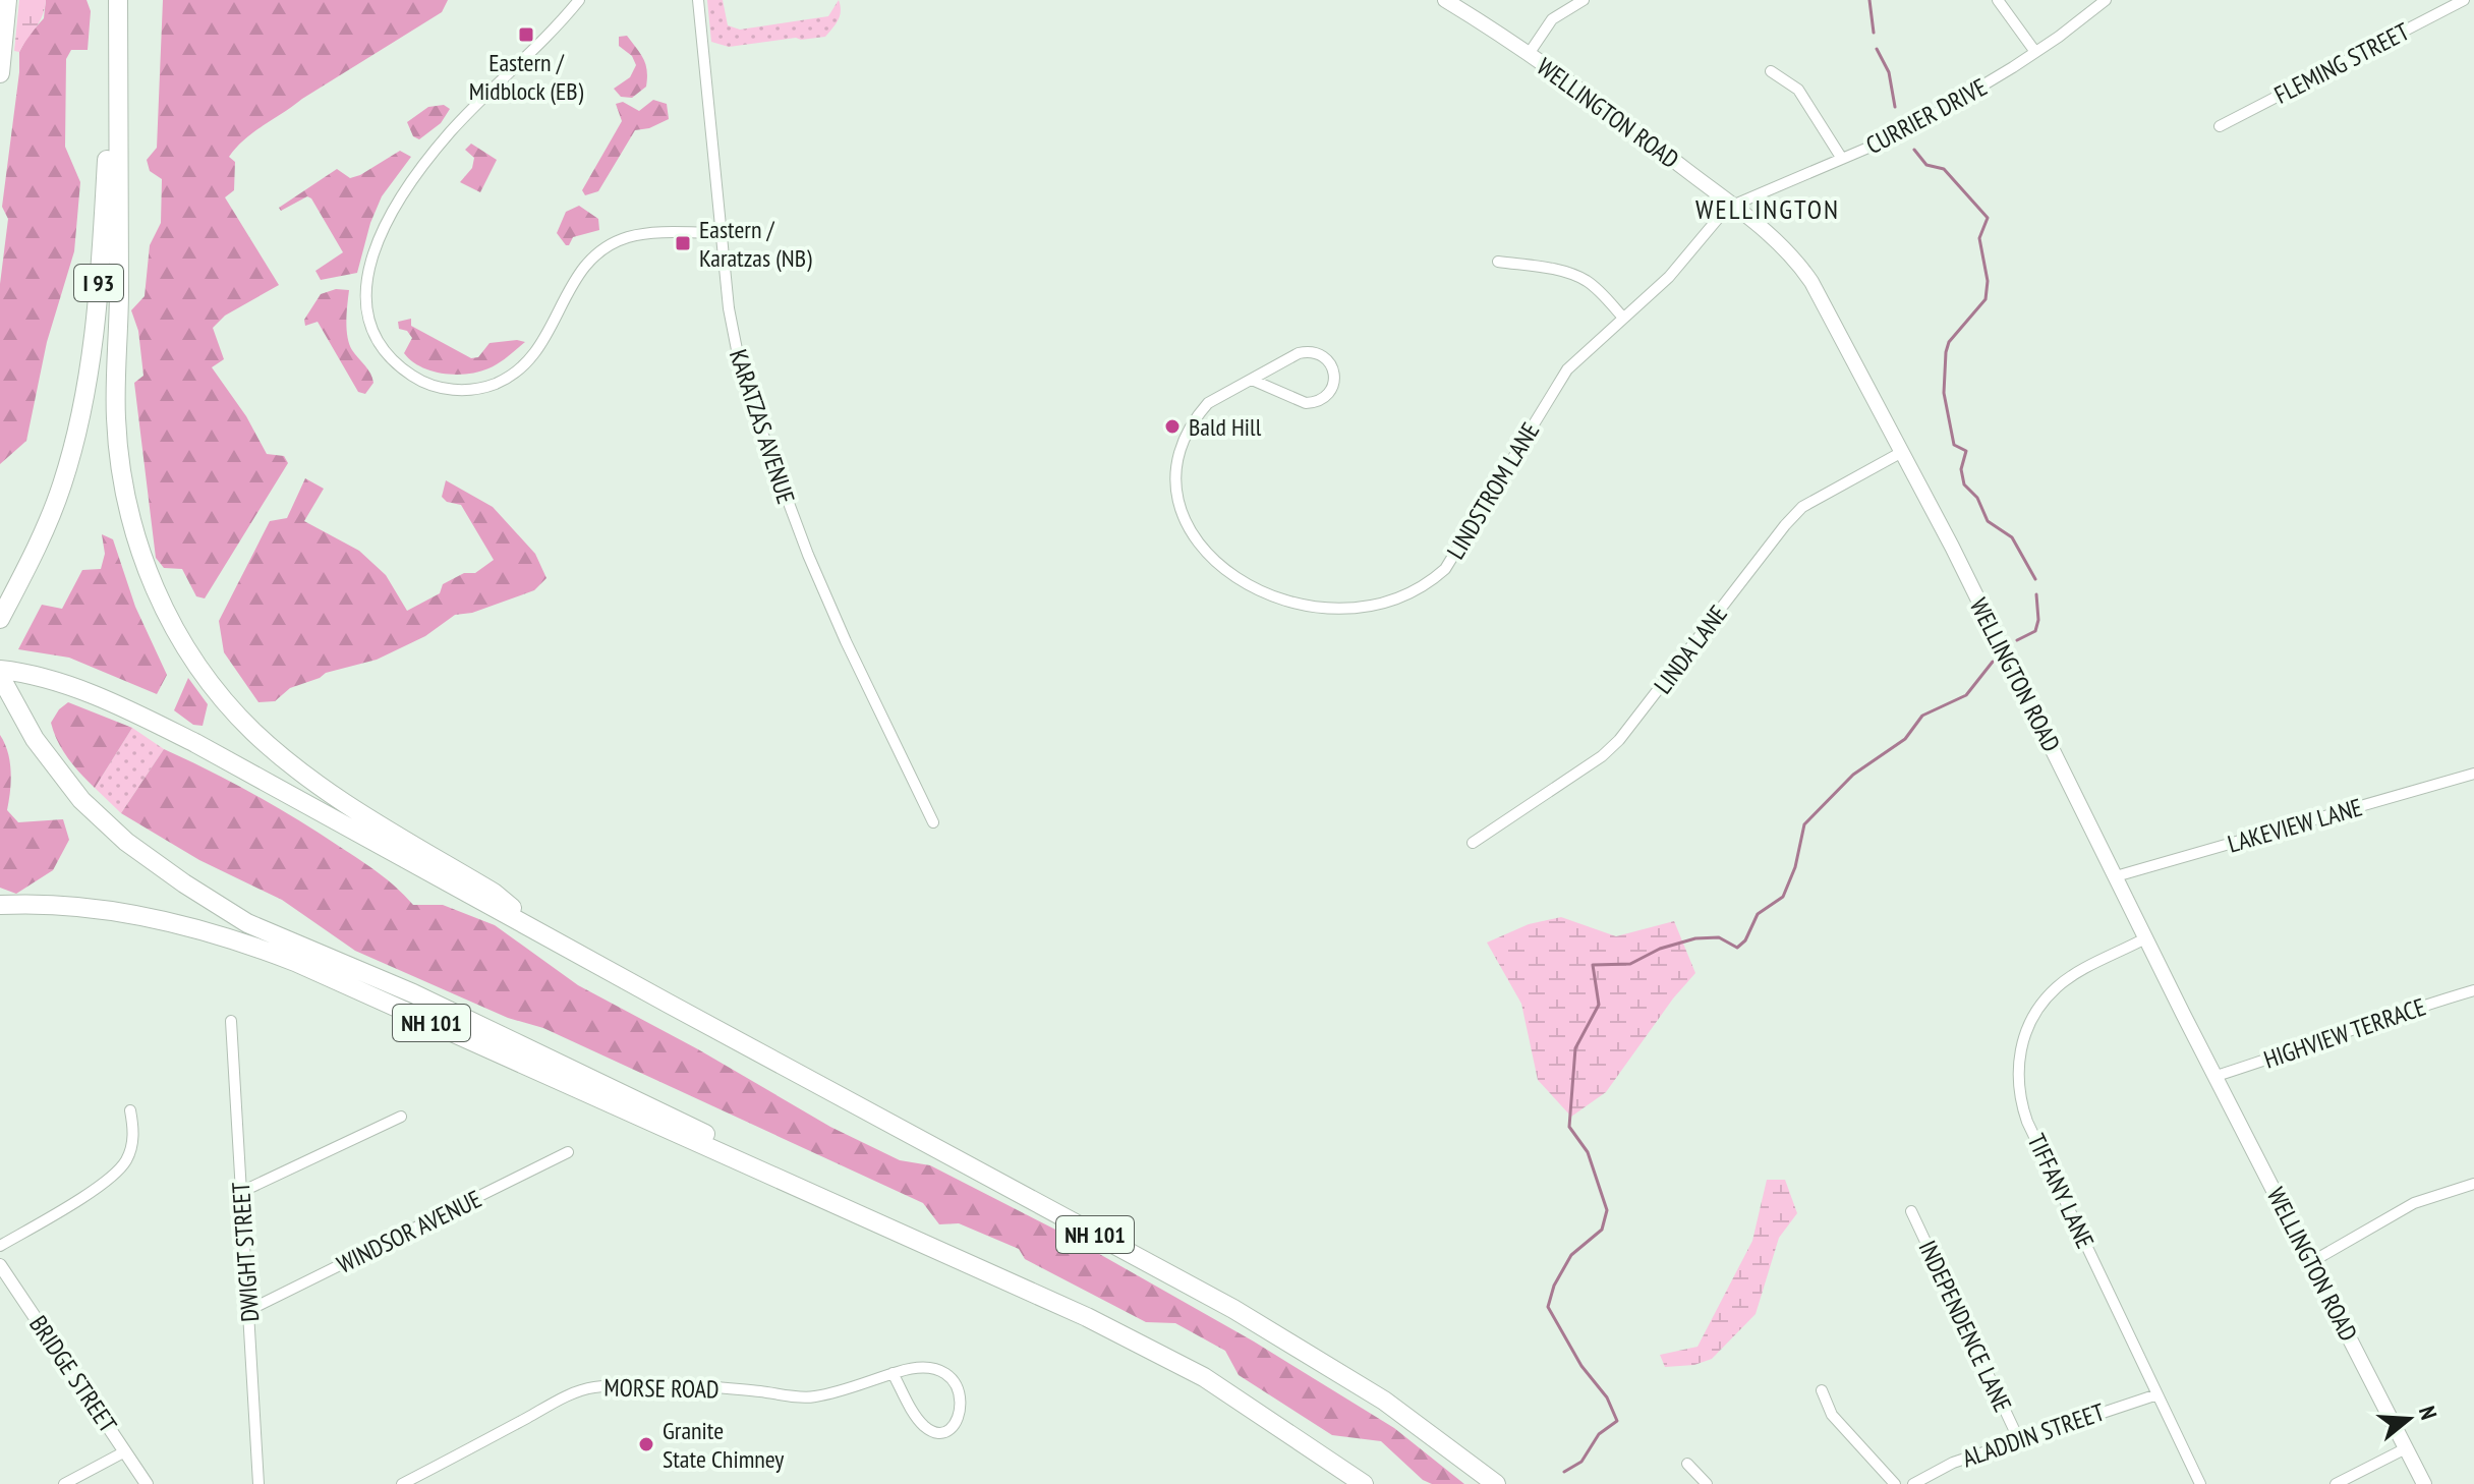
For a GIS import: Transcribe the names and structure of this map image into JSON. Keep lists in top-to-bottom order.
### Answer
{
  "streets": {
    "highway": ["I 93", "NH 101"],
    "main road": ["WELLINGTON ROAD"],
    "street": [
      "FLEMING STREET",
      "CURRIER DRIVE",
      "KARATZAS AVENUE",
      "LINDSTROM LANE",
      "LINDA LANE",
      "LAKEVIEW LANE",
      "HIGHVIEW TERRACE",
      "TIFFANY LANE",
      "WINDSOR AVENUE",
      "DWIGHT STREET",
      "INDEPENDENCE LANE",
      "BRIDGE STREET",
      "MORSE ROAD",
      "ALADDIN STREET"
    ]
  },
  "crossings": [
    ["WELLINGTON ROAD", "CURRIER DRIVE"],
    ["WELLINGTON ROAD", "LINDSTROM LANE"],
    ["WELLINGTON ROAD", "LINDA LANE"],
    ["WELLINGTON ROAD", "LAKEVIEW LANE"],
    ["WELLINGTON ROAD", "HIGHVIEW TERRACE"],
    ["WELLINGTON ROAD", "TIFFANY LANE"],
    ["CURRIER DRIVE", "LINDSTROM LANE"],
    ["TIFFANY LANE", "ALADDIN STREET"],
    ["WINDSOR AVENUE", "DWIGHT STREET"],
    ["INDEPENDENCE LANE", "ALADDIN STREET"]
  ],
  "districts": ["WELLINGTON"],
  "places": {
    "transit": ["Eastern / Midblock (EB)", "Eastern / Karatzas (NB)"],
    "other": ["Bald Hill", "Granite State Chimney"]
  },
  "north": "right"
}
